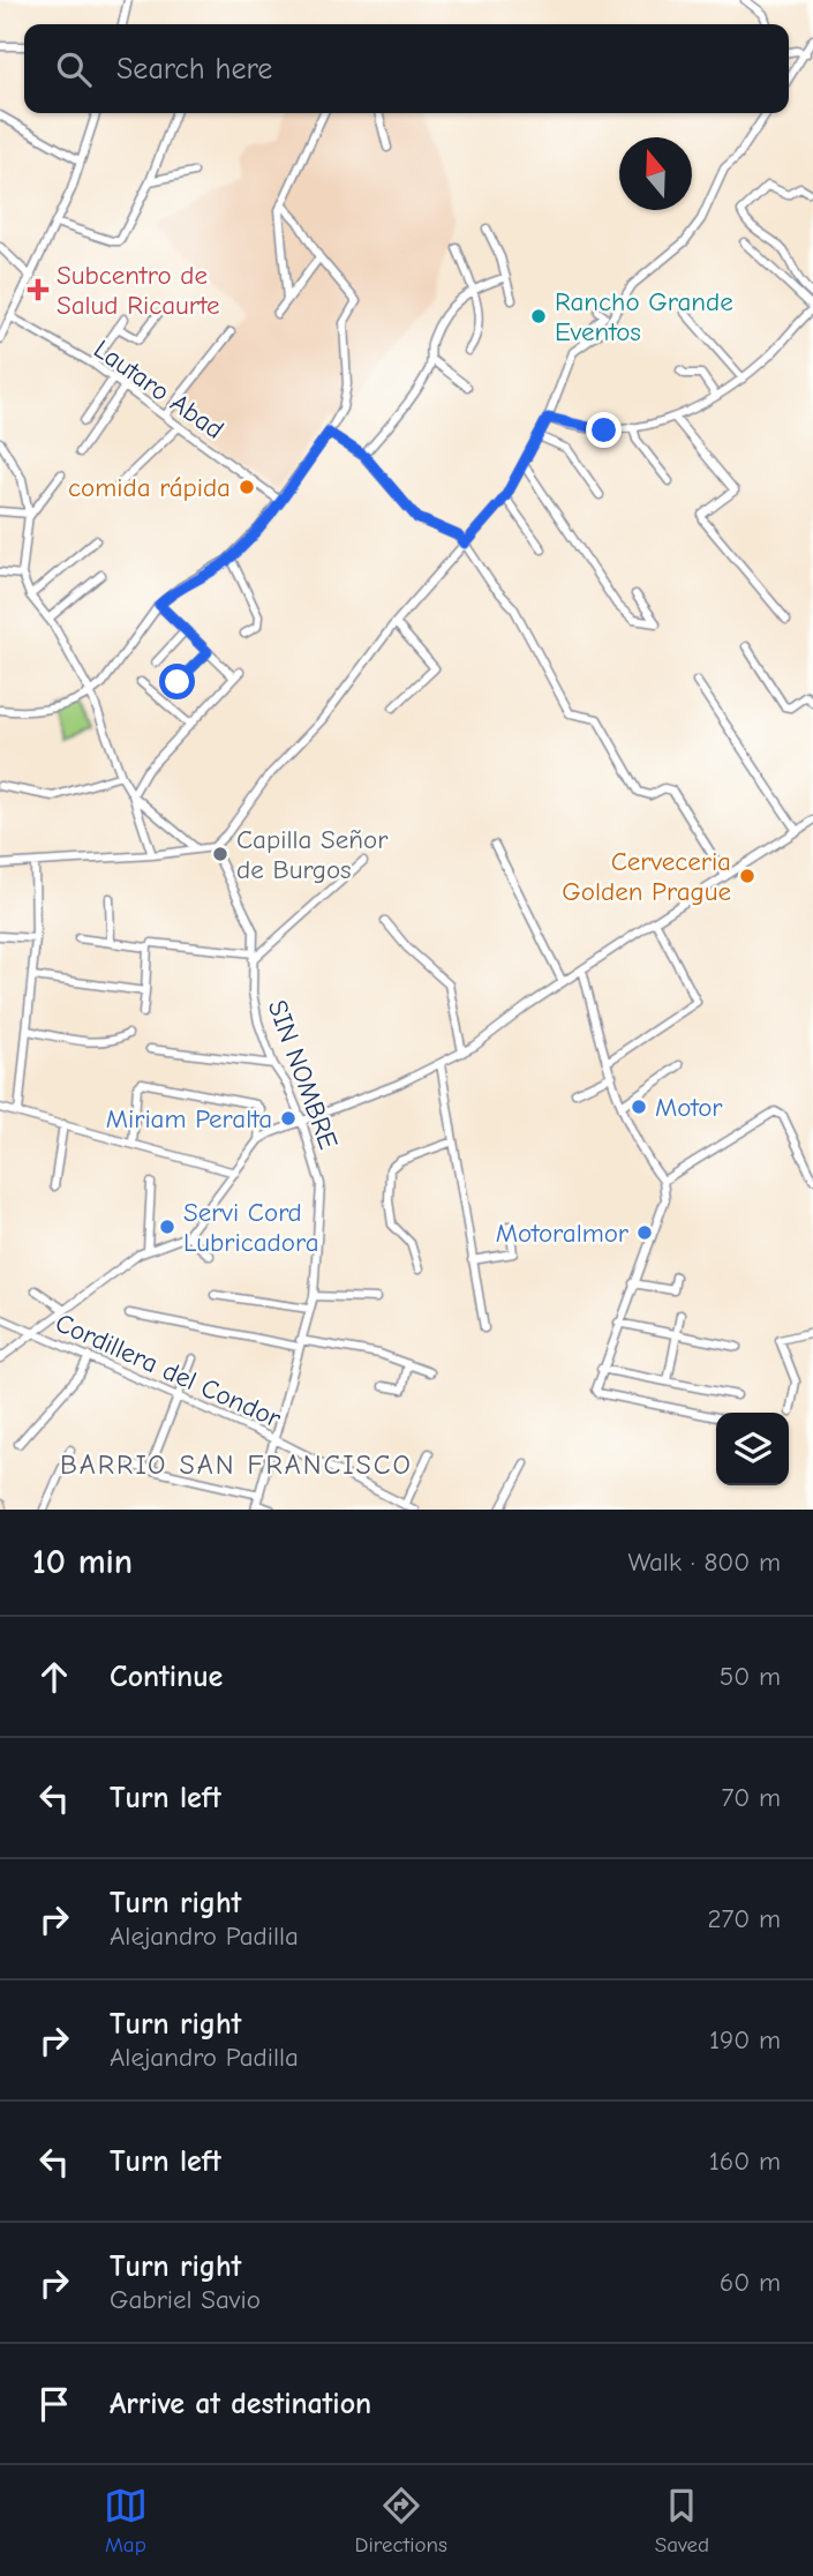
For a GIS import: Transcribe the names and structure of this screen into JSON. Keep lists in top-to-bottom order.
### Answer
{
  "streets": {
    "street": ["Lautaro Abad", "SIN NOMBRE", "Cordillera del Condor"]
  },
  "crossings": [
    ["SIN NOMBRE", "Cordillera del Condor"]
  ],
  "districts": ["BARRIO SAN FRANCISCO"],
  "places": {
    "health": ["Subcentro de Salud Ricaurte"],
    "other": [
      "Rancho Grande Eventos",
      "comida rápida",
      "Capilla Señor de Burgos",
      "Cerveceria Golden Prague",
      "Motor",
      "Miriam Peralta",
      "Servi Cord Lubricadora",
      "Motoralmor"
    ]
  },
  "north": "top",
  "page": {
    "search": "Search here",
    "heading": ["10 min", "Walk · 800 m"],
    "list": [
      ["Continue", "50 m"],
      ["Turn left", "70 m"],
      ["Turn right", "Alejandro Padilla", "270 m"],
      ["Turn right", "Alejandro Padilla", "190 m"],
      ["Turn left", "160 m"],
      ["Turn right", "Gabriel Savio", "60 m"],
      "Arrive at destination"
    ],
    "nav": ["Map", "Directions", "Saved"]
  }
}
